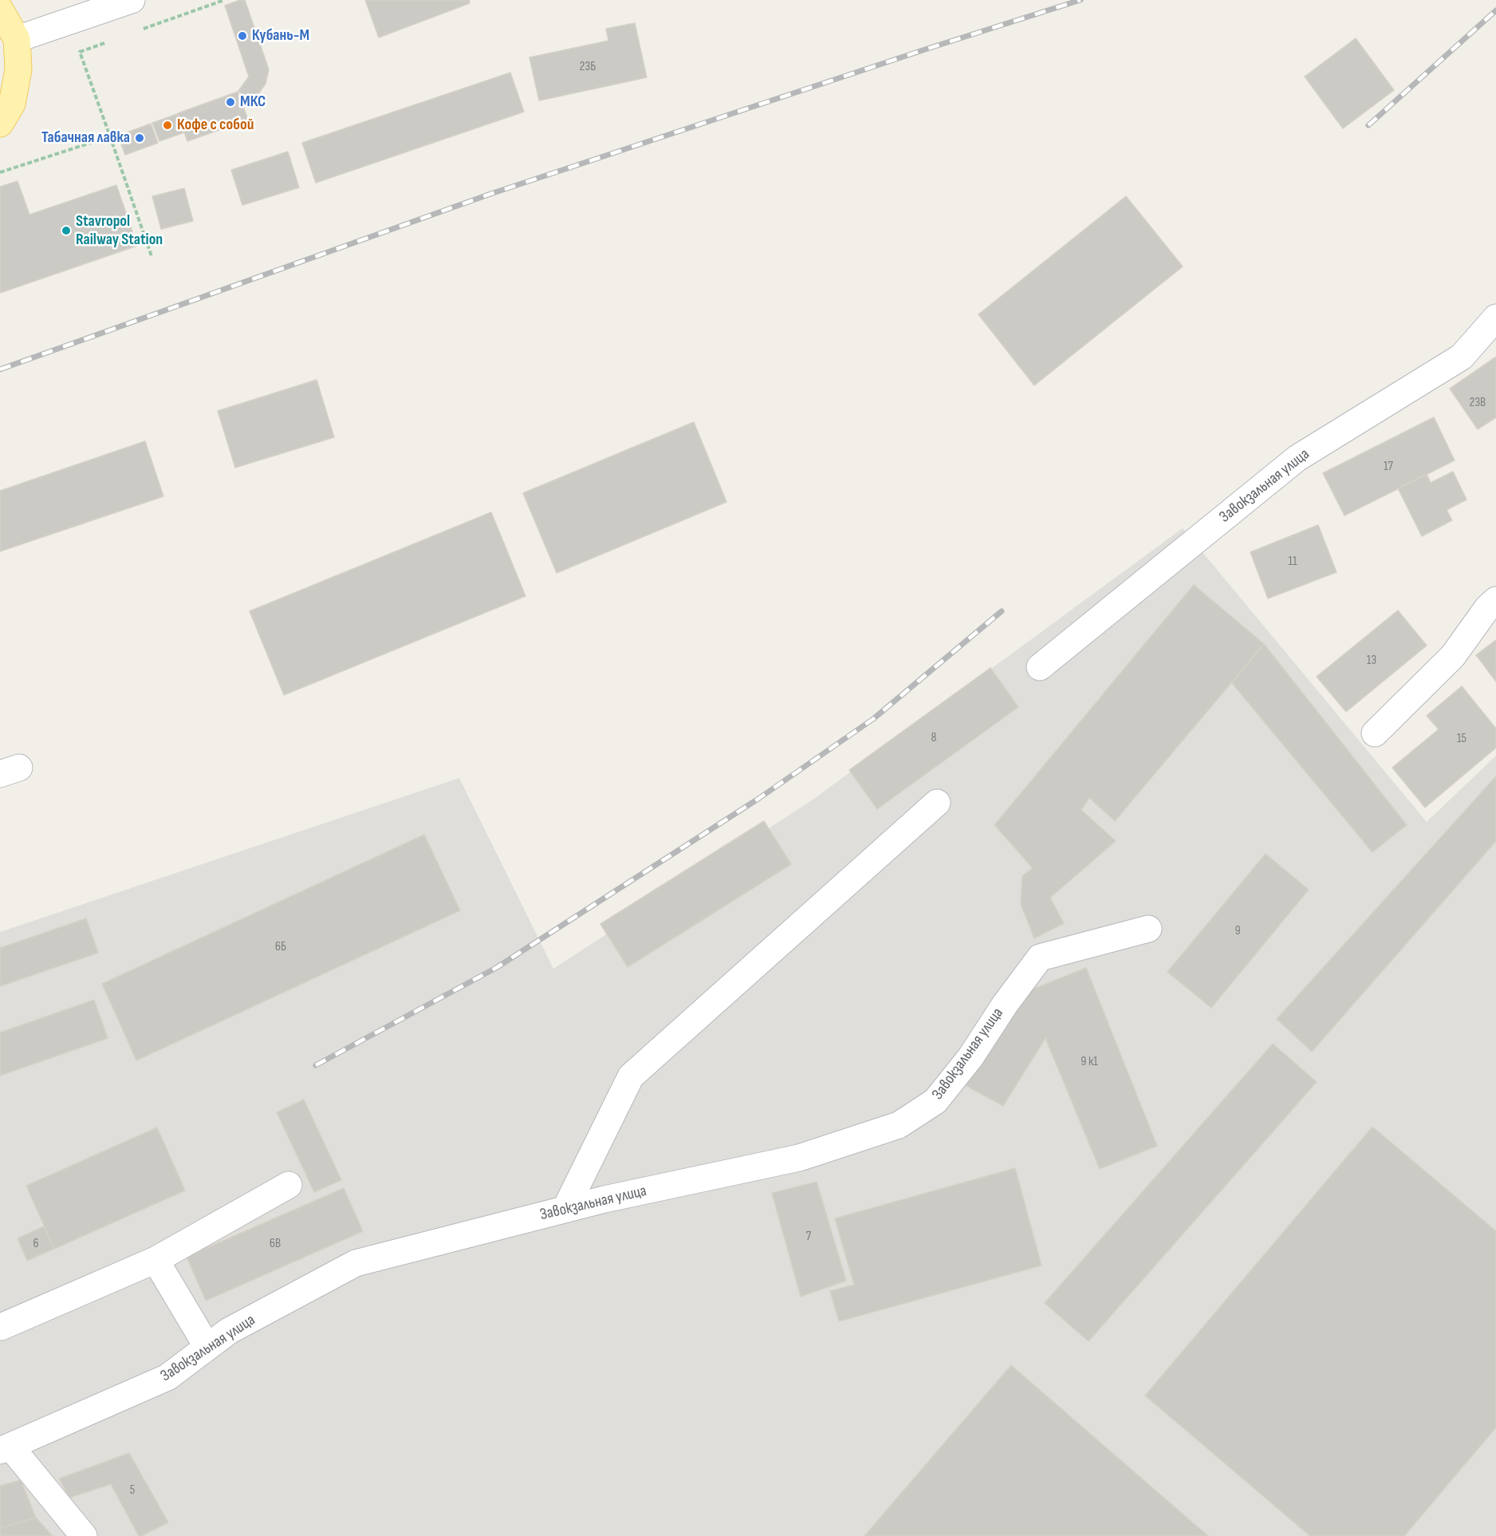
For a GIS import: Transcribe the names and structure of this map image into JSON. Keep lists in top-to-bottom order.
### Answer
{
  "streets": {
    "street": ["Завокзальная улица"]
  },
  "places": [
    "Кубань-М",
    "МКС",
    "Кофе с собой",
    "Табачная лавка",
    "Stavropol Railway Station"
  ],
  "house_numbers": [
    "23Б",
    "23В",
    "17",
    "11",
    "13",
    "8",
    "15",
    "9",
    "6Б",
    "9 к1",
    "7",
    "6",
    "6В",
    "5"
  ]
}
